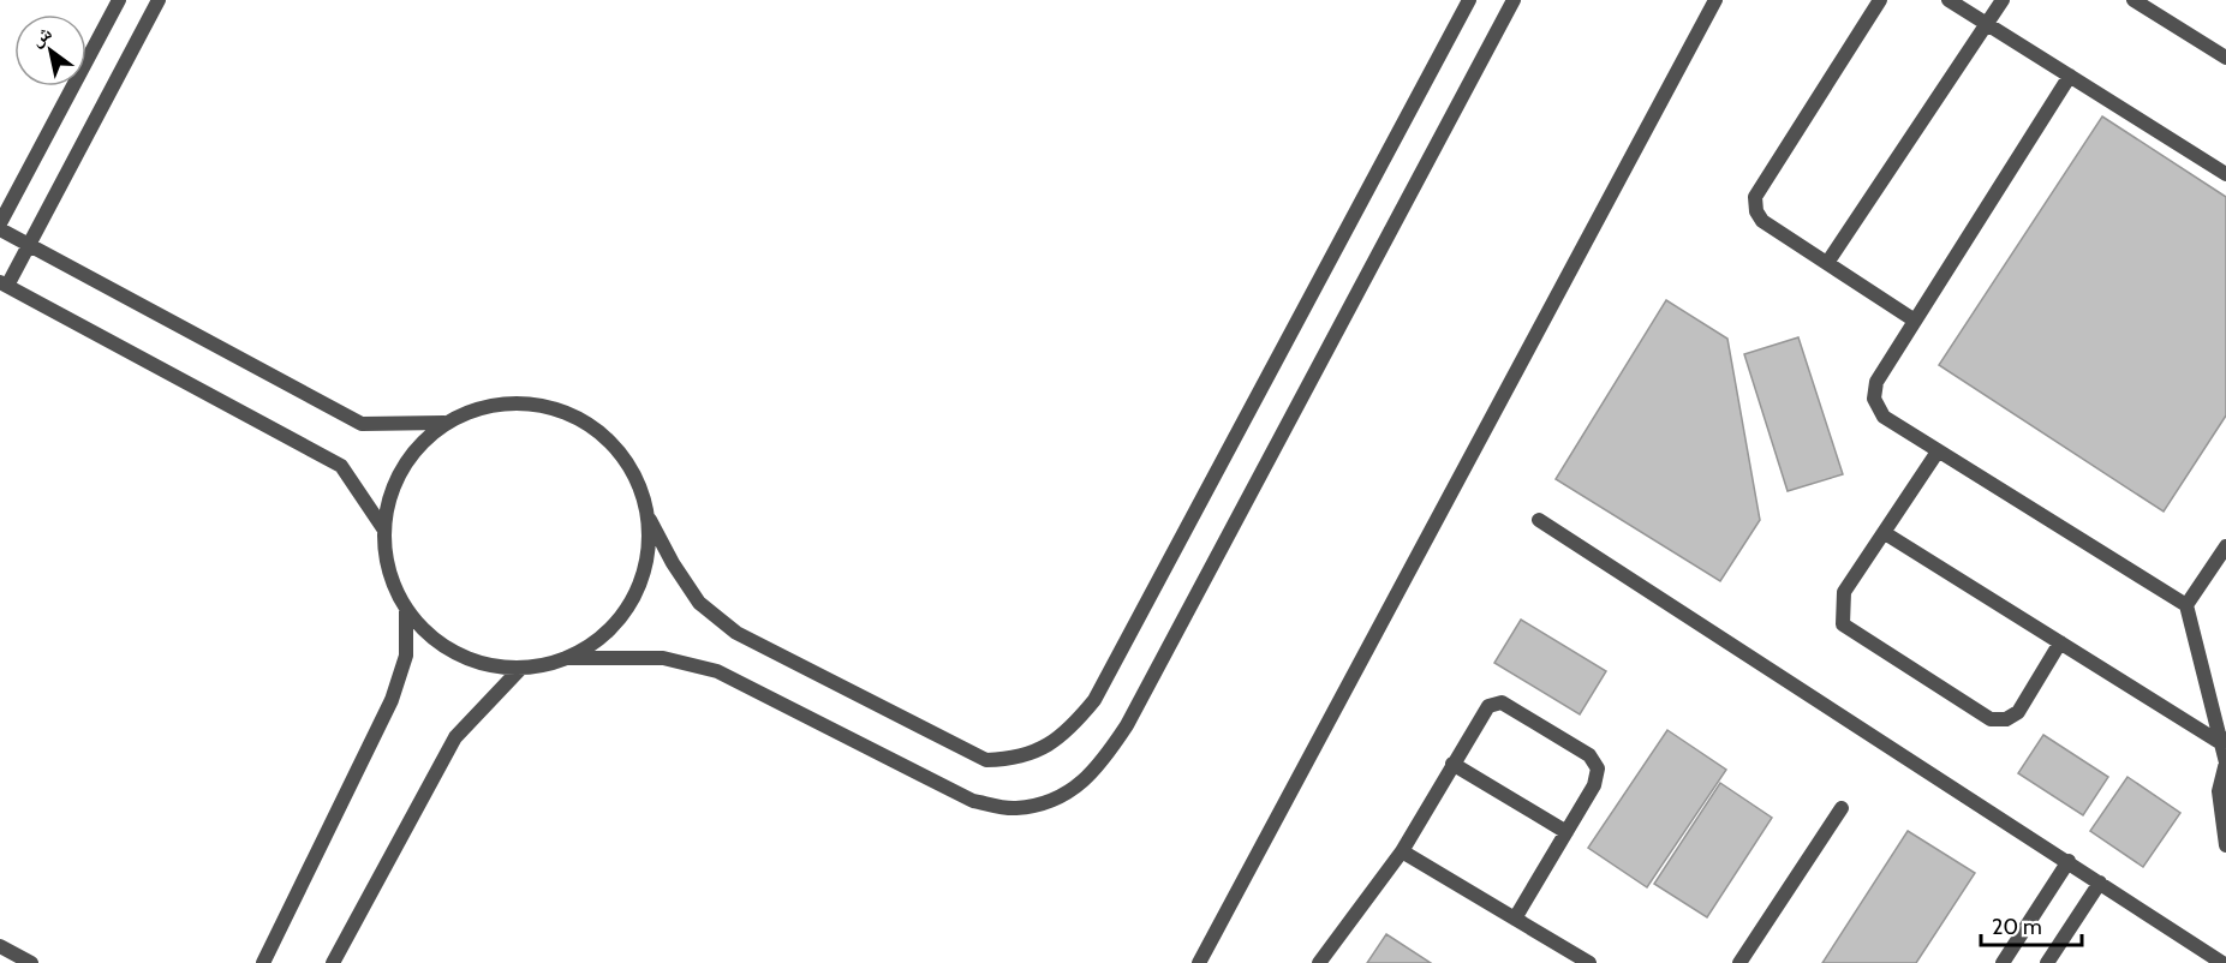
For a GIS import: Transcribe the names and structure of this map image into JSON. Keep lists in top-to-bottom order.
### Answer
{
  "scale_bar": "20 m",
  "north": "top left"
}
